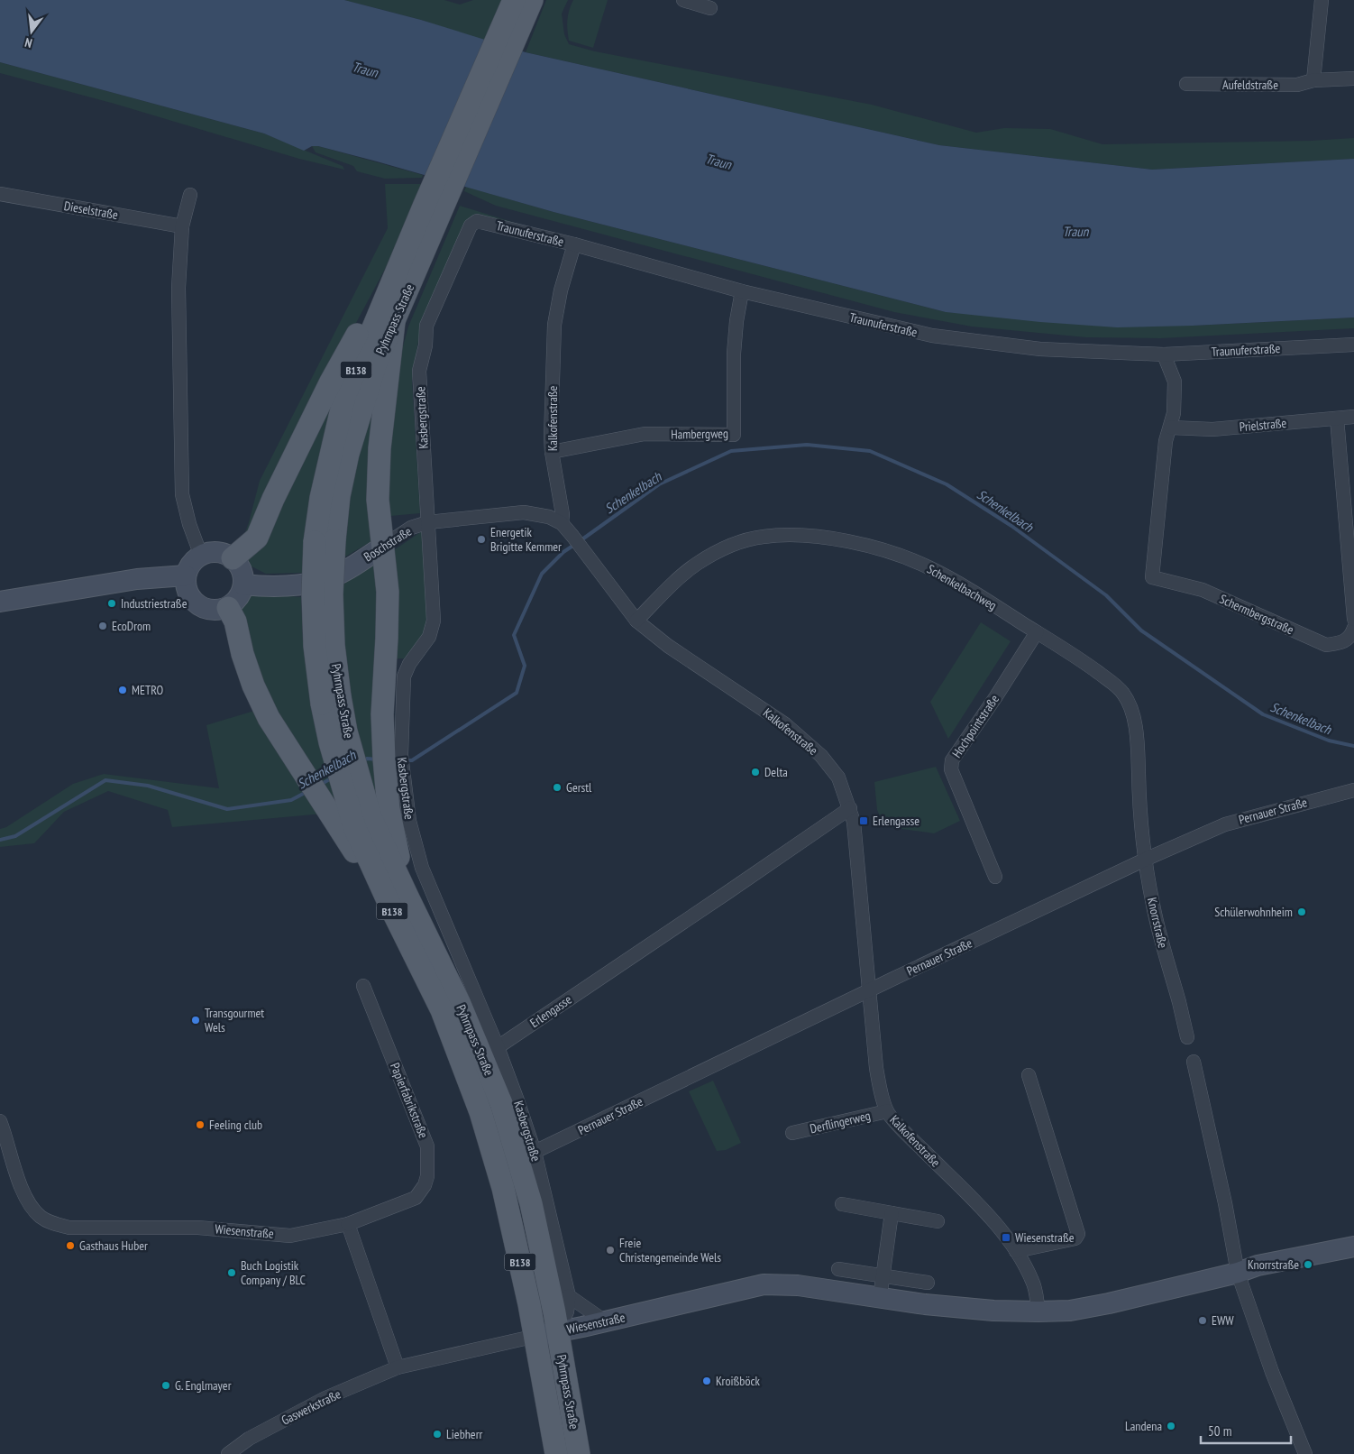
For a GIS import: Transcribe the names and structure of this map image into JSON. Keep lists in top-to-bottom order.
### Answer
{
  "streets": {
    "main road": ["Pyhrnpass Straße", "B138"],
    "street": [
      "Aufeldstraße",
      "Dieselstraße",
      "Traunuferstraße",
      "Kasbergstraße",
      "Kalkofenstraße",
      "Prielstraße",
      "Hambergweg",
      "Boschstraße",
      "Schenkelbachweg",
      "Schermbergstraße",
      "Hochpointstraße",
      "Pernauer Straße",
      "Knorrstraße",
      "Erlengasse",
      "Papierfabrikstraße",
      "Derflingerweg",
      "Wiesenstraße",
      "Gaswerkstraße"
    ]
  },
  "crossings": [
    ["Traunuferstraße", "Kasbergstraße"],
    ["Traunuferstraße", "Kalkofenstraße"],
    ["Traunuferstraße", "Hambergweg"],
    ["Pyhrnpass Straße", "Kasbergstraße"],
    ["Pyhrnpass Straße", "Wiesenstraße"],
    ["Kasbergstraße", "Boschstraße"],
    ["Kasbergstraße", "Pernauer Straße"],
    ["Kasbergstraße", "Erlengasse"],
    ["Kasbergstraße", "Wiesenstraße"],
    ["Kalkofenstraße", "Hambergweg"],
    ["Kalkofenstraße", "Boschstraße"],
    ["Kalkofenstraße", "Schenkelbachweg"],
    ["Kalkofenstraße", "Pernauer Straße"],
    ["Kalkofenstraße", "Erlengasse"],
    ["Kalkofenstraße", "Derflingerweg"],
    ["Kalkofenstraße", "Wiesenstraße"],
    ["Prielstraße", "Schermbergstraße"],
    ["Schenkelbachweg", "Hochpointstraße"],
    ["Schenkelbachweg", "Pernauer Straße"],
    ["Schenkelbachweg", "Knorrstraße"],
    ["Pernauer Straße", "Knorrstraße"],
    ["Papierfabrikstraße", "Wiesenstraße"],
    ["Wiesenstraße", "Gaswerkstraße"]
  ],
  "water": ["Traun", "Schenkelbach"],
  "places": {
    "other": [
      "Energetik Brigitte Kemmer",
      "Industriestraße",
      "EcoDrom",
      "METRO",
      "Delta",
      "Gerstl",
      "Schülerwohnheim",
      "Transgourmet Wels",
      "Feeling club",
      "Gasthaus Huber",
      "Freie Christengemeinde Wels",
      "Knorrstraße",
      "Buch Logistik Company / BLC",
      "EWW",
      "Kroißböck",
      "G. Englmayer",
      "Landena",
      "Liebherr"
    ],
    "transit": ["Erlengasse", "Wiesenstraße"]
  },
  "scale_bar": "50 m",
  "north": "bottom"
}
